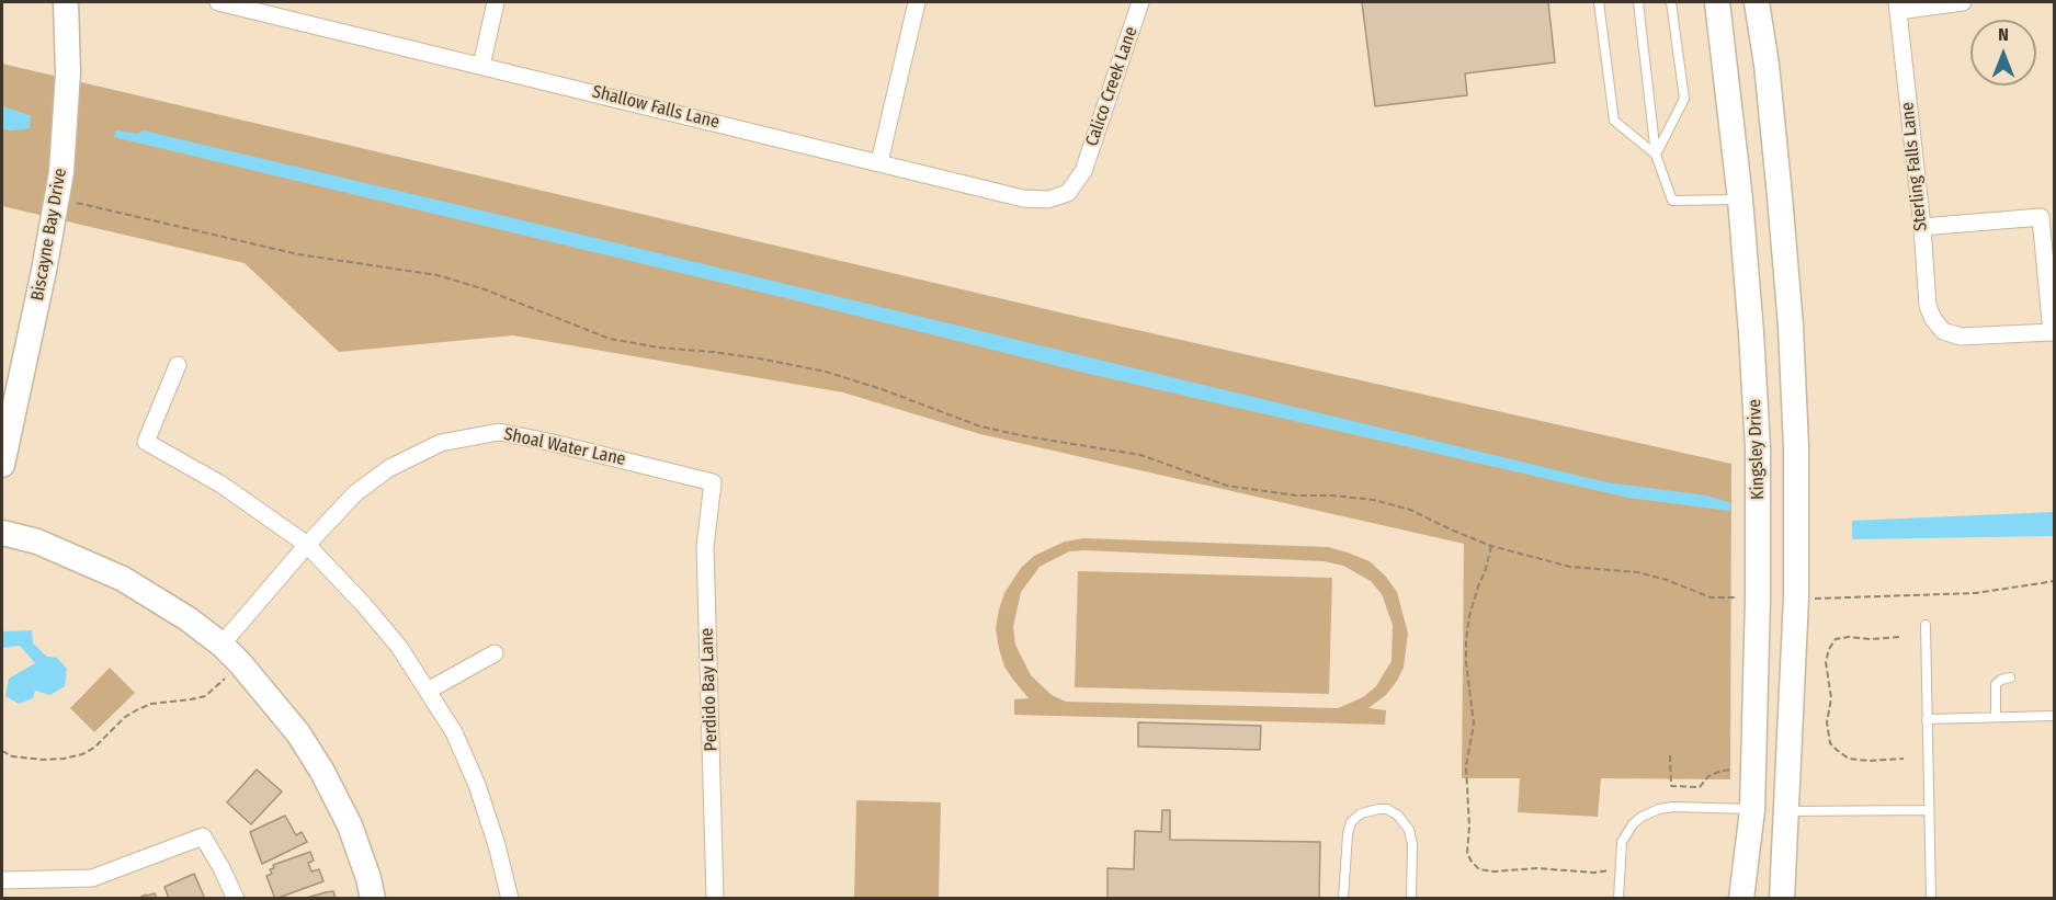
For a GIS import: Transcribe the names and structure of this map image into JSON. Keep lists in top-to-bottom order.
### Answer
{
  "streets": {
    "main road": ["Biscayne Bay Drive", "Kingsley Drive"],
    "street": [
      "Calico Creek Lane",
      "Shallow Falls Lane",
      "Sterling Falls Lane",
      "Shoal Water Lane",
      "Perdido Bay Lane"
    ]
  },
  "crossings": [
    ["Calico Creek Lane", "Shallow Falls Lane"],
    ["Shoal Water Lane", "Perdido Bay Lane"]
  ],
  "north": "top"
}
